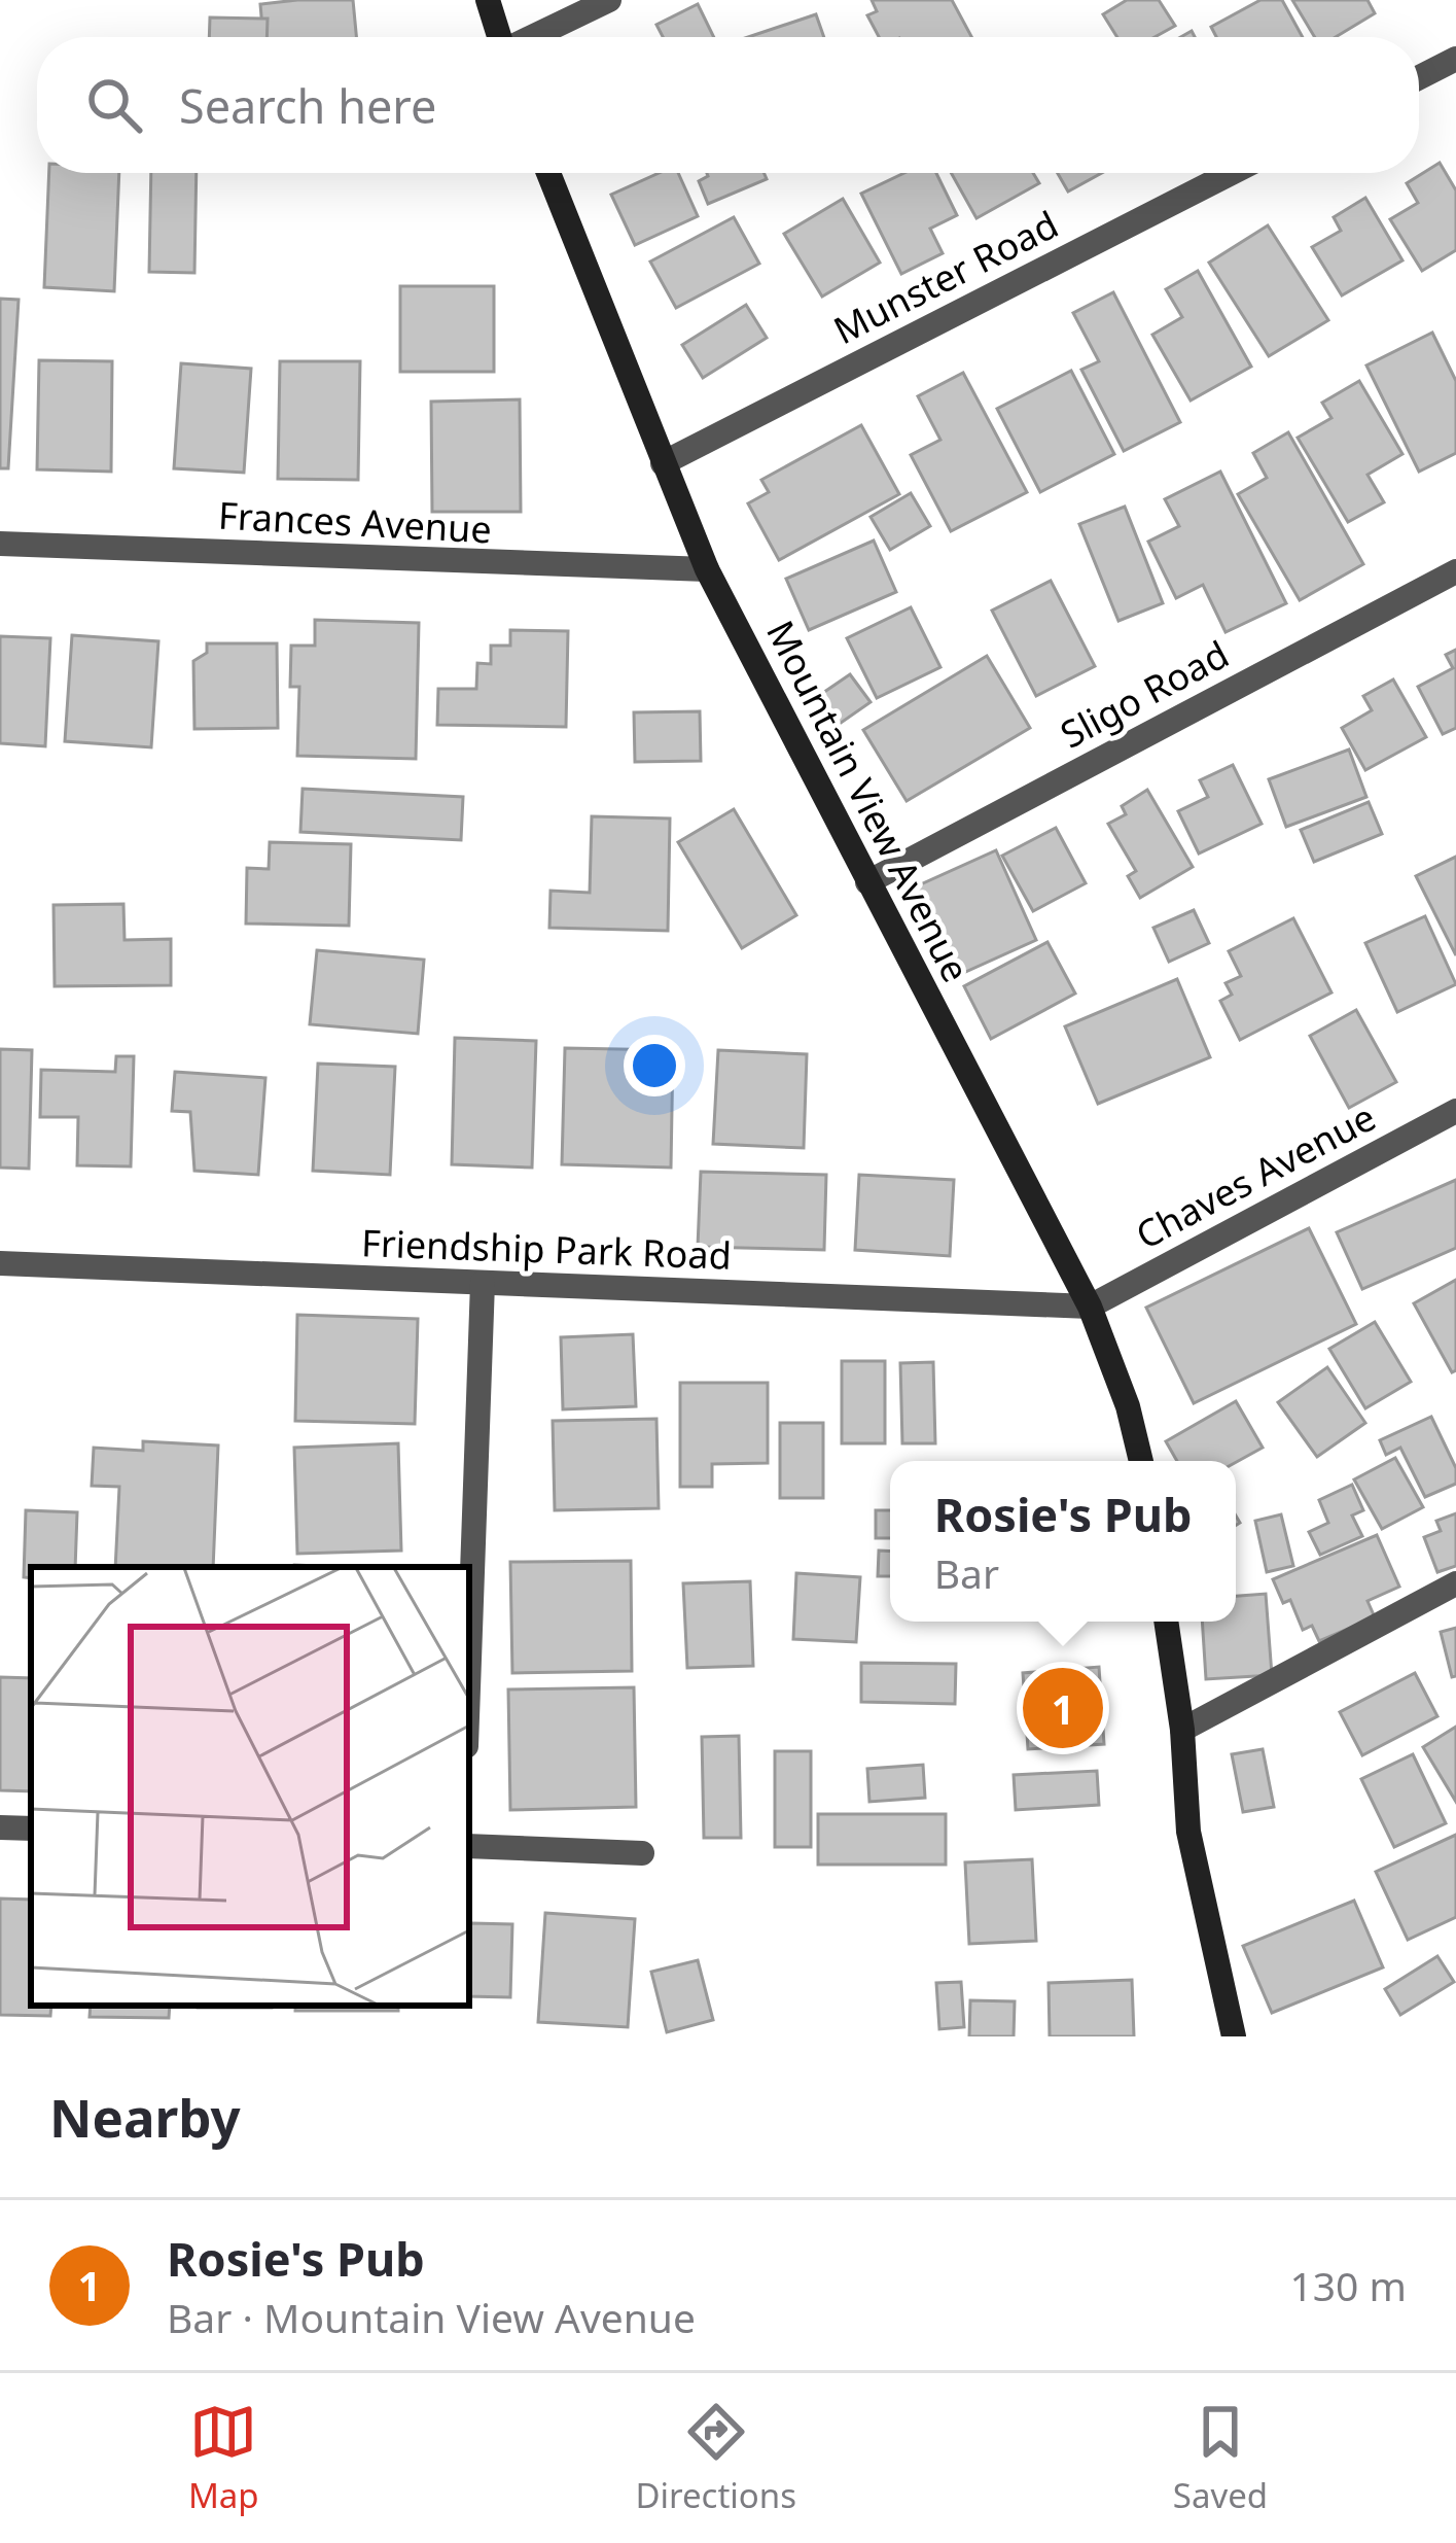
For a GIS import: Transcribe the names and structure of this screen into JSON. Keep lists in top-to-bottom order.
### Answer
{
  "streets": {
    "main road": ["Mountain View Avenue"],
    "street": [
      "Munster Road",
      "Frances Avenue",
      "Sligo Road",
      "Chaves Avenue",
      "Friendship Park Road"
    ]
  },
  "crossings": [
    ["Munster Road", "Mountain View Avenue"],
    ["Frances Avenue", "Mountain View Avenue"],
    ["Sligo Road", "Mountain View Avenue"],
    ["Mountain View Avenue", "Chaves Avenue"],
    ["Mountain View Avenue", "Friendship Park Road"],
    ["Chaves Avenue", "Friendship Park Road"]
  ],
  "page": {
    "search": "Search here",
    "popup": ["Rosie's Pub", "Bar"],
    "pins": "1",
    "heading": "Nearby",
    "list": [
      {
        "mark": "1",
        "name": "Rosie's Pub",
        "note": "Bar · Mountain View Avenue",
        "value": "130 m"
      }
    ],
    "nav": ["Map", "Directions", "Saved"]
  }
}
